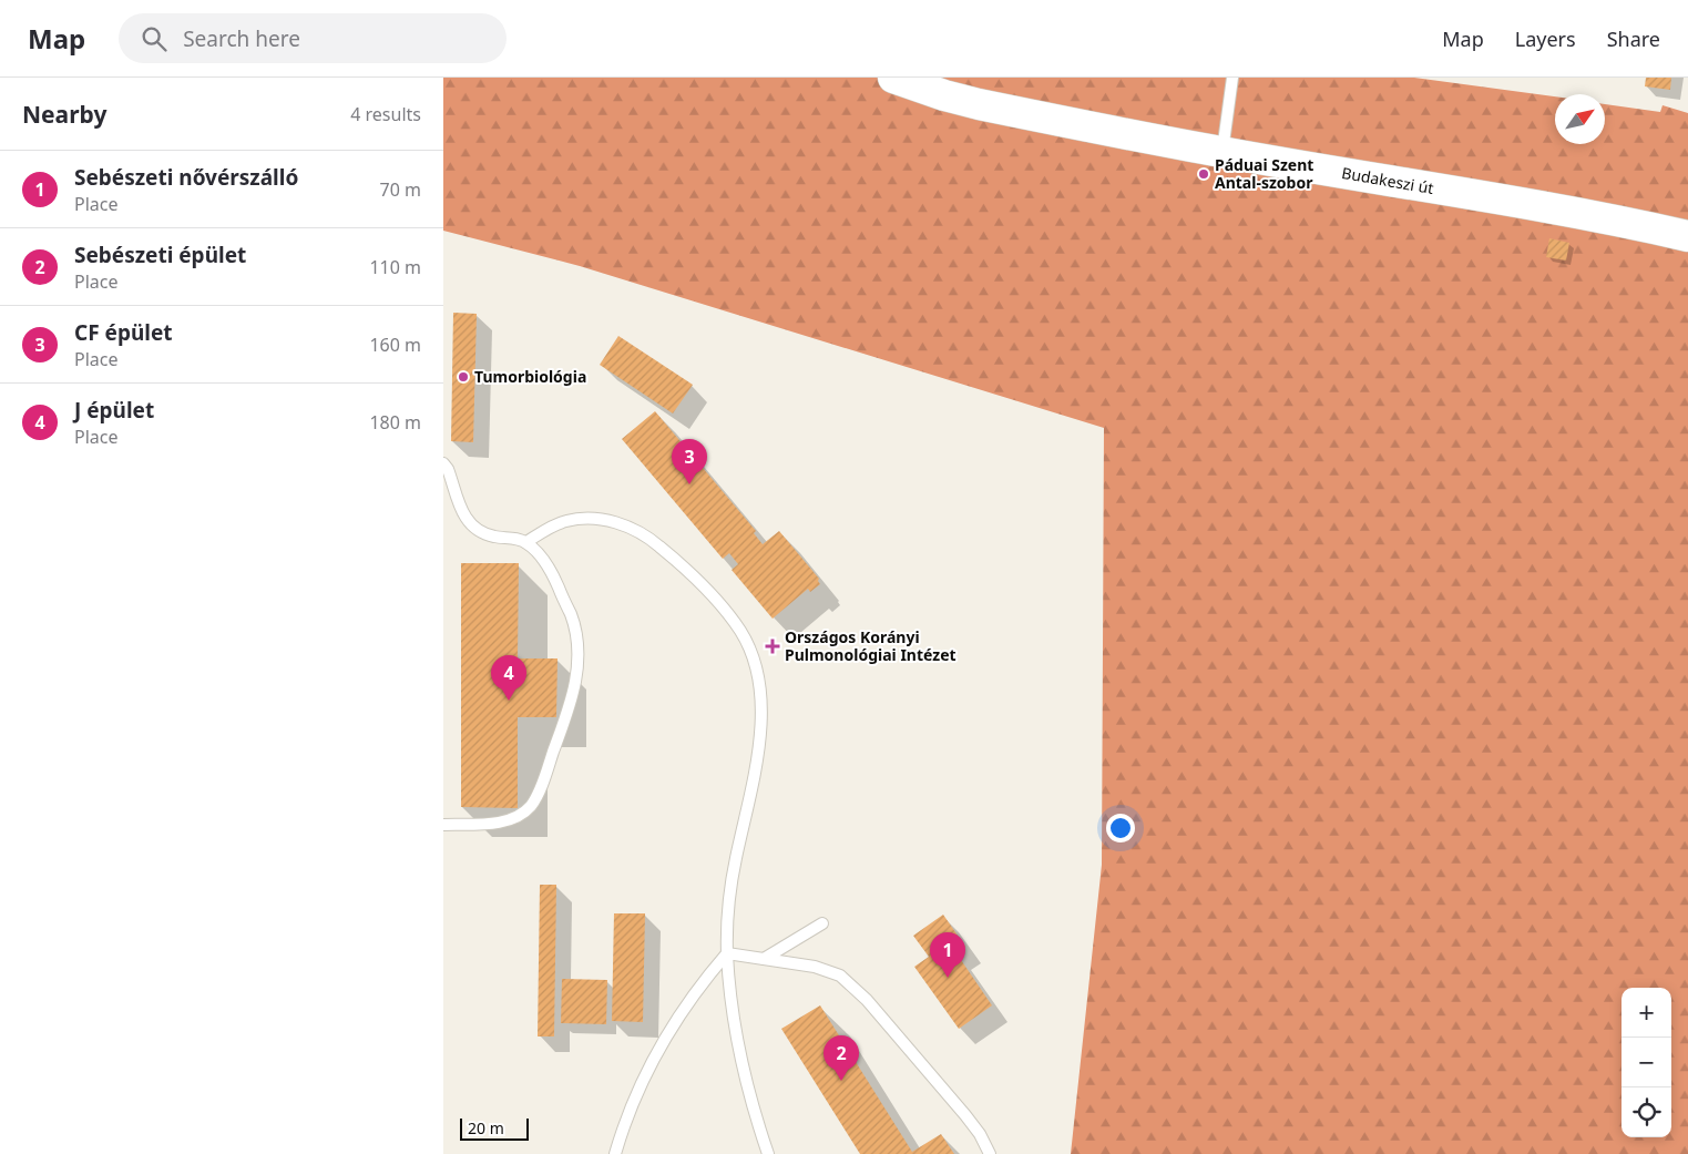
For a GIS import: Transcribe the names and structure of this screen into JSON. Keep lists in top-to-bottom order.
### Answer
{
  "streets": {
    "main road": ["Budakeszi út"]
  },
  "places": {
    "other": ["Páduai Szent Antal-szobor", "Tumorbiológia"],
    "health": ["Országos Korányi Pulmonológiai Intézet"]
  },
  "scale_bar": "20 m",
  "north": "top right",
  "page": {
    "header": "Map",
    "search": "Search here",
    "nav": ["Map", "Layers", "Share"],
    "heading": ["Nearby", "4 results"],
    "list": [
      {
        "mark": "1",
        "name": "Sebészeti nővérszálló",
        "note": "Place",
        "value": "70 m"
      },
      {
        "mark": "2",
        "name": "Sebészeti épület",
        "note": "Place",
        "value": "110 m"
      },
      {
        "mark": "3",
        "name": "CF épület",
        "note": "Place",
        "value": "160 m"
      },
      {
        "mark": "4",
        "name": "J épület",
        "note": "Place",
        "value": "180 m"
      }
    ],
    "pins": [
      "3",
      "4",
      "1",
      "2"
    ],
    "map_buttons": ["+", "−"],
    "scale": "20 m"
  }
}
